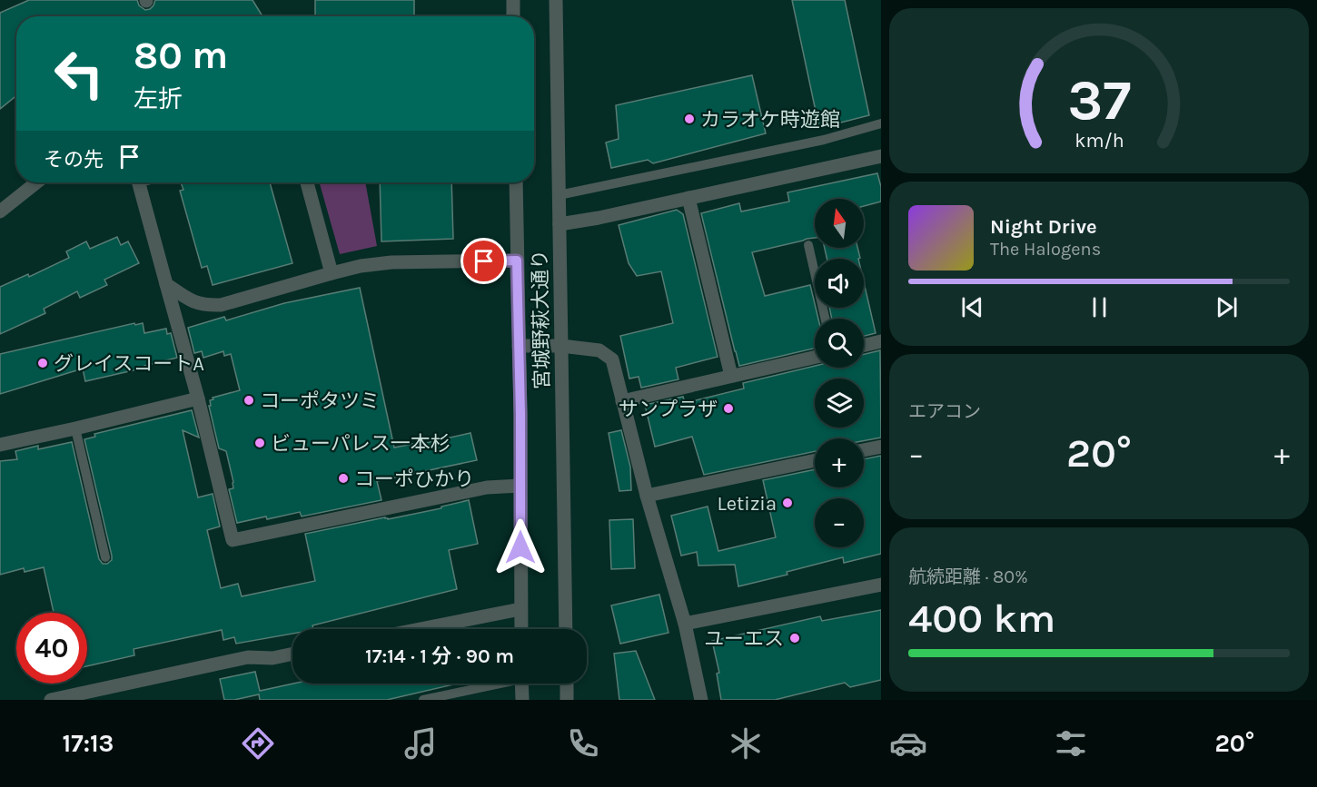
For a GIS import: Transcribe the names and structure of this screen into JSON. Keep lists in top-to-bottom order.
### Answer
{
  "streets": {
    "street": ["宮城野萩大通り"]
  },
  "places": [
    "カラオケ時遊館",
    "グレイスコートA",
    "コーポタツミ",
    "サンプラザ",
    "ビューパレス一本杉",
    "コーポひかり",
    "Letizia",
    "ユーエス"
  ],
  "north": "top",
  "page": {
    "turn": ["80 m", "左折"],
    "then": "その先",
    "map_buttons": ["+", "−"],
    "song": ["Night Drive", "The Halogens"],
    "tile": [
      "エアコン",
      ["航続距離 · 80%", "400 km"]
    ],
    "heat": ["−", "20°", "+"],
    "limit": "40",
    "trip": "17:14 · 1 分 · 90 m",
    "tabs": ["17:13", "20°"],
    "gauge": ["37", "km/h"]
  }
}
